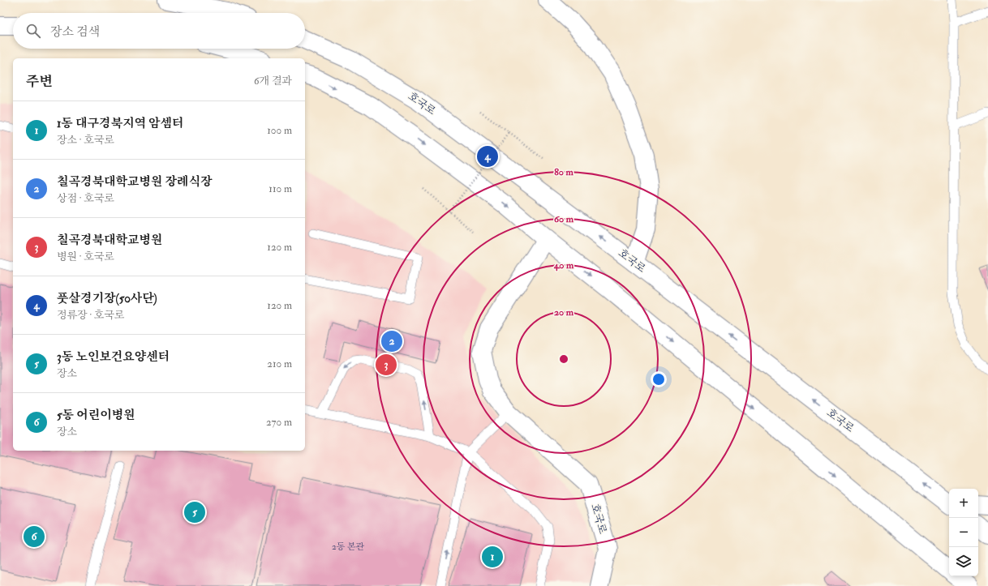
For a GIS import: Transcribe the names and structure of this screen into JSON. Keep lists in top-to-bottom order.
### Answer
{
  "streets": {
    "main road": ["호국로"]
  },
  "house_numbers": ["2동 본관"],
  "page": {
    "search": "장소 검색",
    "heading": ["주변", "6개 결과"],
    "list": [
      {
        "mark": "1",
        "name": "1동 대구경북지역 암셈터",
        "note": "장소 · 호국로",
        "value": "100 m"
      },
      {
        "mark": "2",
        "name": "칠곡경북대학교병원 장례식장",
        "note": "상점 · 호국로",
        "value": "110 m"
      },
      {
        "mark": "3",
        "name": "칠곡경북대학교병원",
        "note": "병원 · 호국로",
        "value": "120 m"
      },
      {
        "mark": "4",
        "name": "풋살경기장(50사단)",
        "note": "정류장 · 호국로",
        "value": "120 m"
      },
      {
        "mark": "5",
        "name": "3동 노인보건요양센터",
        "note": "장소",
        "value": "210 m"
      },
      {
        "mark": "6",
        "name": "5동 어린이병원",
        "note": "장소",
        "value": "270 m"
      }
    ],
    "pins": [
      "4",
      "2",
      "3",
      "5",
      "6",
      "1"
    ],
    "map_buttons": ["+", "−"]
  },
  "rings": [
    "80 m",
    "60 m",
    "40 m",
    "20 m"
  ]
}
